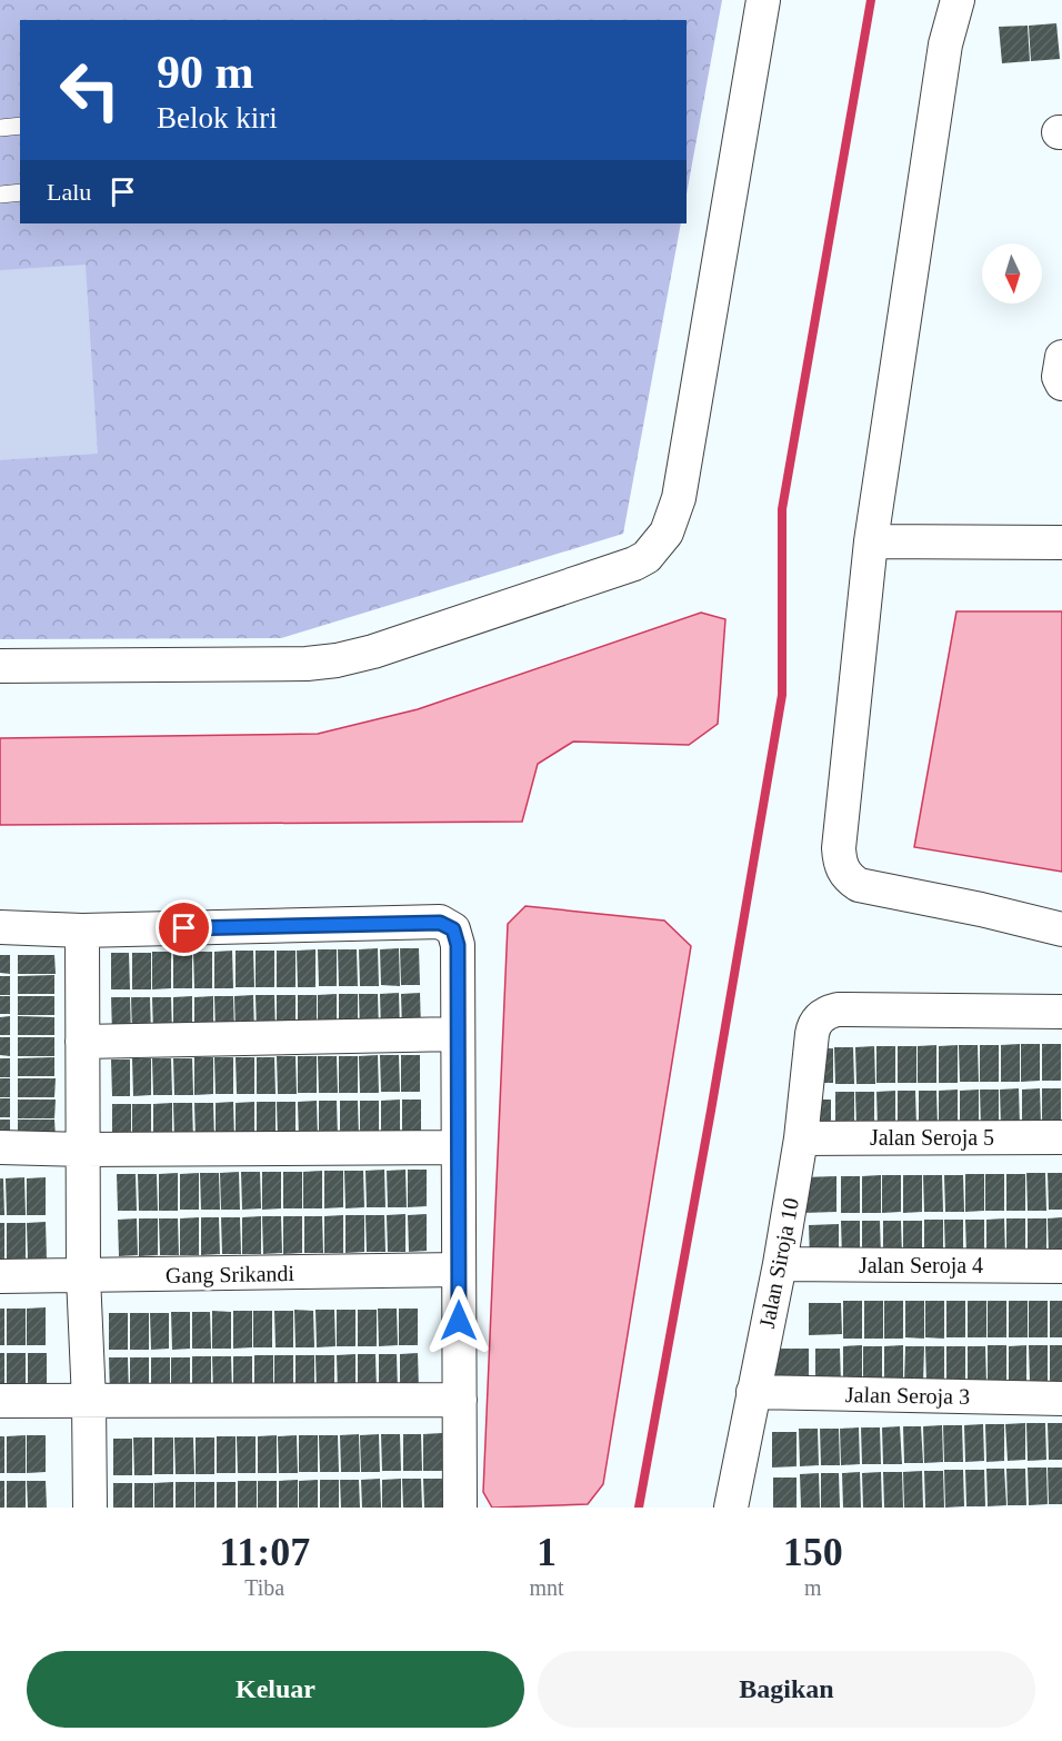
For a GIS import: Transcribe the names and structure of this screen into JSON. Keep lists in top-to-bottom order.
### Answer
{
  "streets": {
    "street": [
      "Jalan Seroja 5",
      "Jalan Siroja 10",
      "Jalan Seroja 4",
      "Gang Srikandi",
      "Jalan Seroja 3"
    ]
  },
  "crossings": [
    ["Jalan Seroja 5", "Jalan Siroja 10"],
    ["Jalan Siroja 10", "Jalan Seroja 4"],
    ["Jalan Siroja 10", "Jalan Seroja 3"]
  ],
  "north": "bottom",
  "page": {
    "turn": ["90 m", "Belok kiri"],
    "then": "Lalu",
    "eta": [
      "11:07",
      "Tiba",
      "1",
      "mnt",
      "150",
      "m"
    ],
    "buttons": ["Keluar", "Bagikan"]
  }
}
